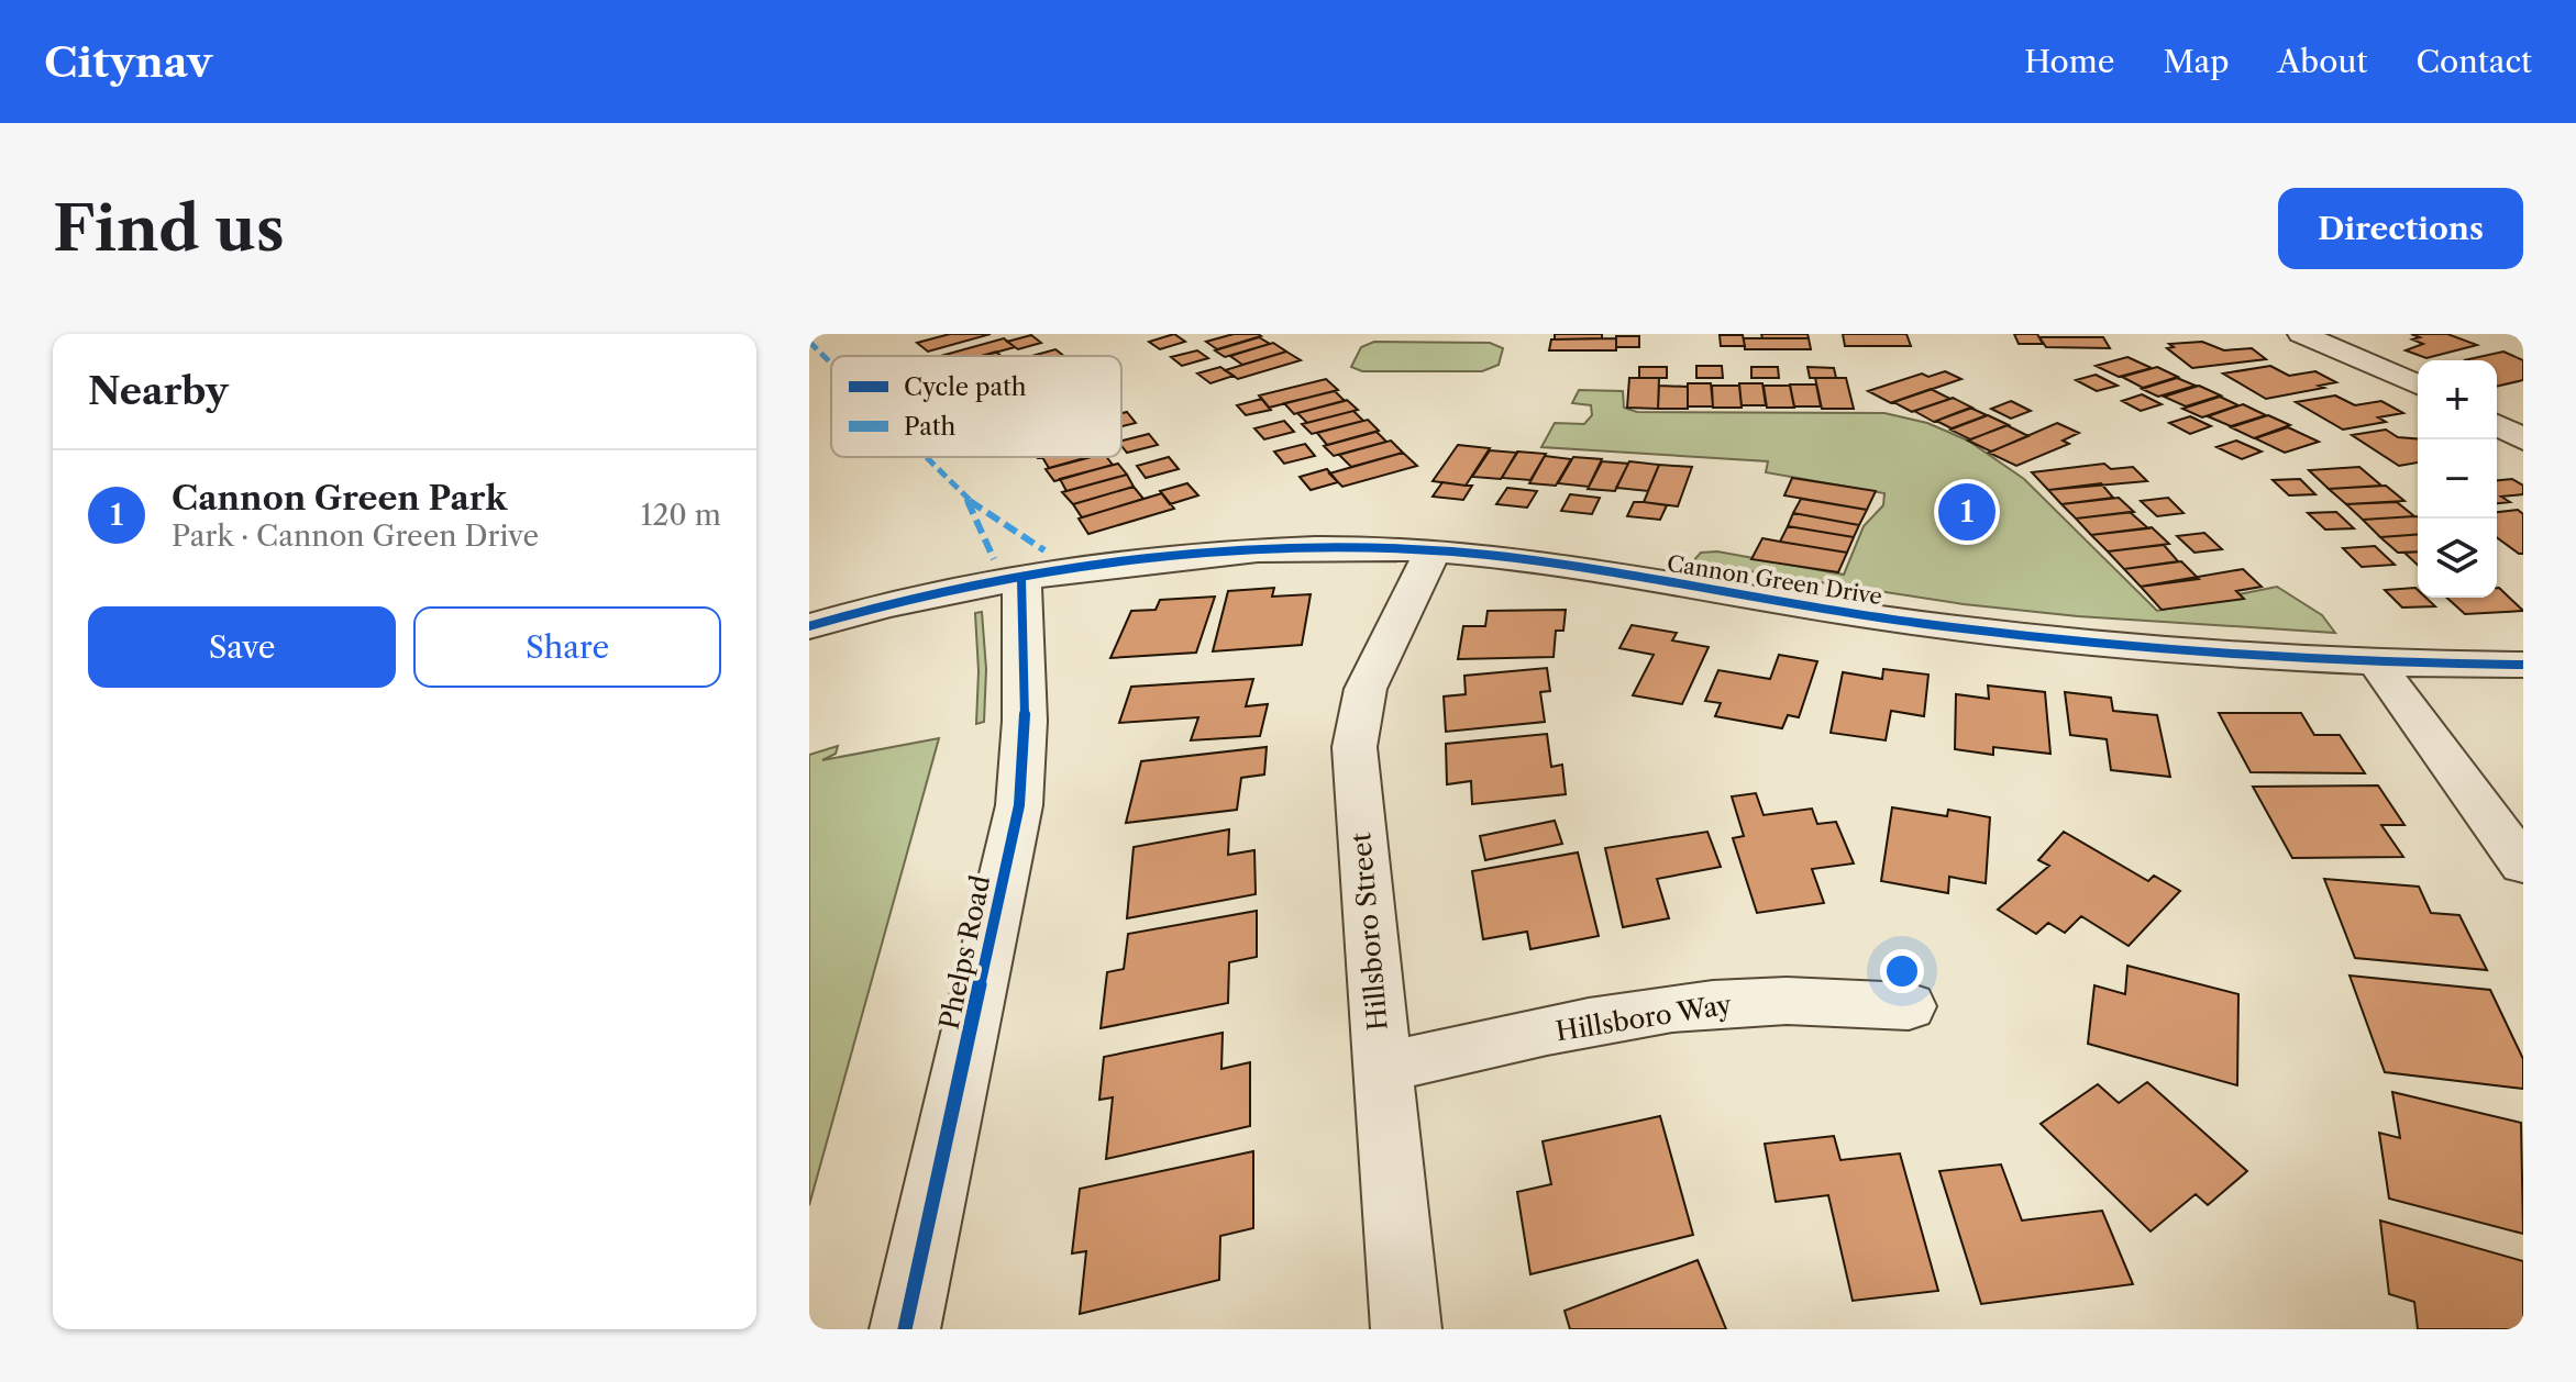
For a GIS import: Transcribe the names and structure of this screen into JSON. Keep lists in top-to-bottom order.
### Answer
{
  "streets": {
    "street": [
      "Cannon Green Drive",
      "Hillsboro Street",
      "Phelps Road",
      "Hillsboro Way"
    ]
  },
  "crossings": [
    ["Cannon Green Drive", "Hillsboro Street"],
    ["Cannon Green Drive", "Phelps Road"],
    ["Hillsboro Street", "Hillsboro Way"]
  ],
  "legend": ["Cycle path", "Path"],
  "page": {
    "header": "Citynav",
    "nav": [
      "Home",
      "Map",
      "About",
      "Contact"
    ],
    "buttons": [
      "Directions",
      ["Save", "Share"]
    ],
    "title": "Find us",
    "heading": "Nearby",
    "map_buttons": ["+", "−"],
    "list": [
      {
        "mark": "1",
        "name": "Cannon Green Park",
        "note": "Park · Cannon Green Drive",
        "value": "120 m"
      }
    ],
    "pins": "1"
  }
}
